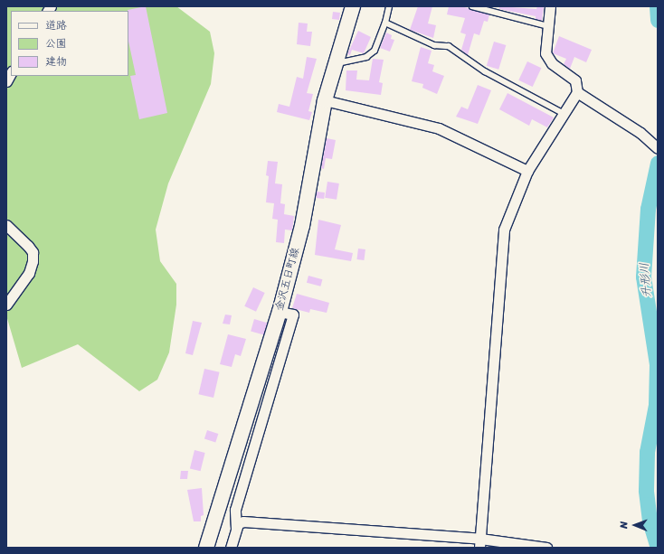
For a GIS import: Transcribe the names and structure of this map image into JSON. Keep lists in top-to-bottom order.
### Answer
{
  "streets": {
    "main road": ["金沢五日町線"]
  },
  "water": ["升形川"],
  "legend": ["道路", "公園", "建物"],
  "north": "left"
}
